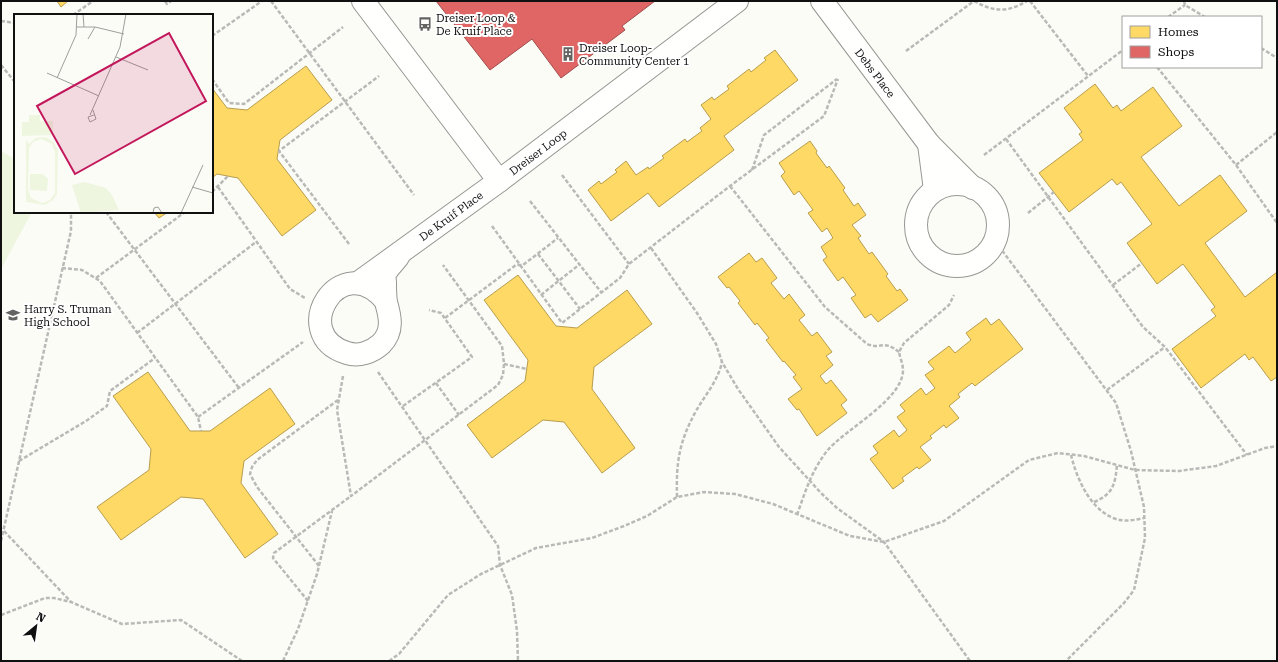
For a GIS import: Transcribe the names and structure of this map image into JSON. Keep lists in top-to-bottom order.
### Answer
{
  "streets": {
    "street": ["Debs Place", "Dreiser Loop", "De Kruif Place"]
  },
  "crossings": [
    ["Dreiser Loop", "De Kruif Place"]
  ],
  "places": {
    "bus stop": ["Dreiser Loop & De Kruif Place"],
    "building": ["Dreiser Loop- Community Center 1"],
    "school or university": ["Harry S. Truman High School"]
  },
  "legend": ["Homes", "Shops"],
  "north": "top right"
}
